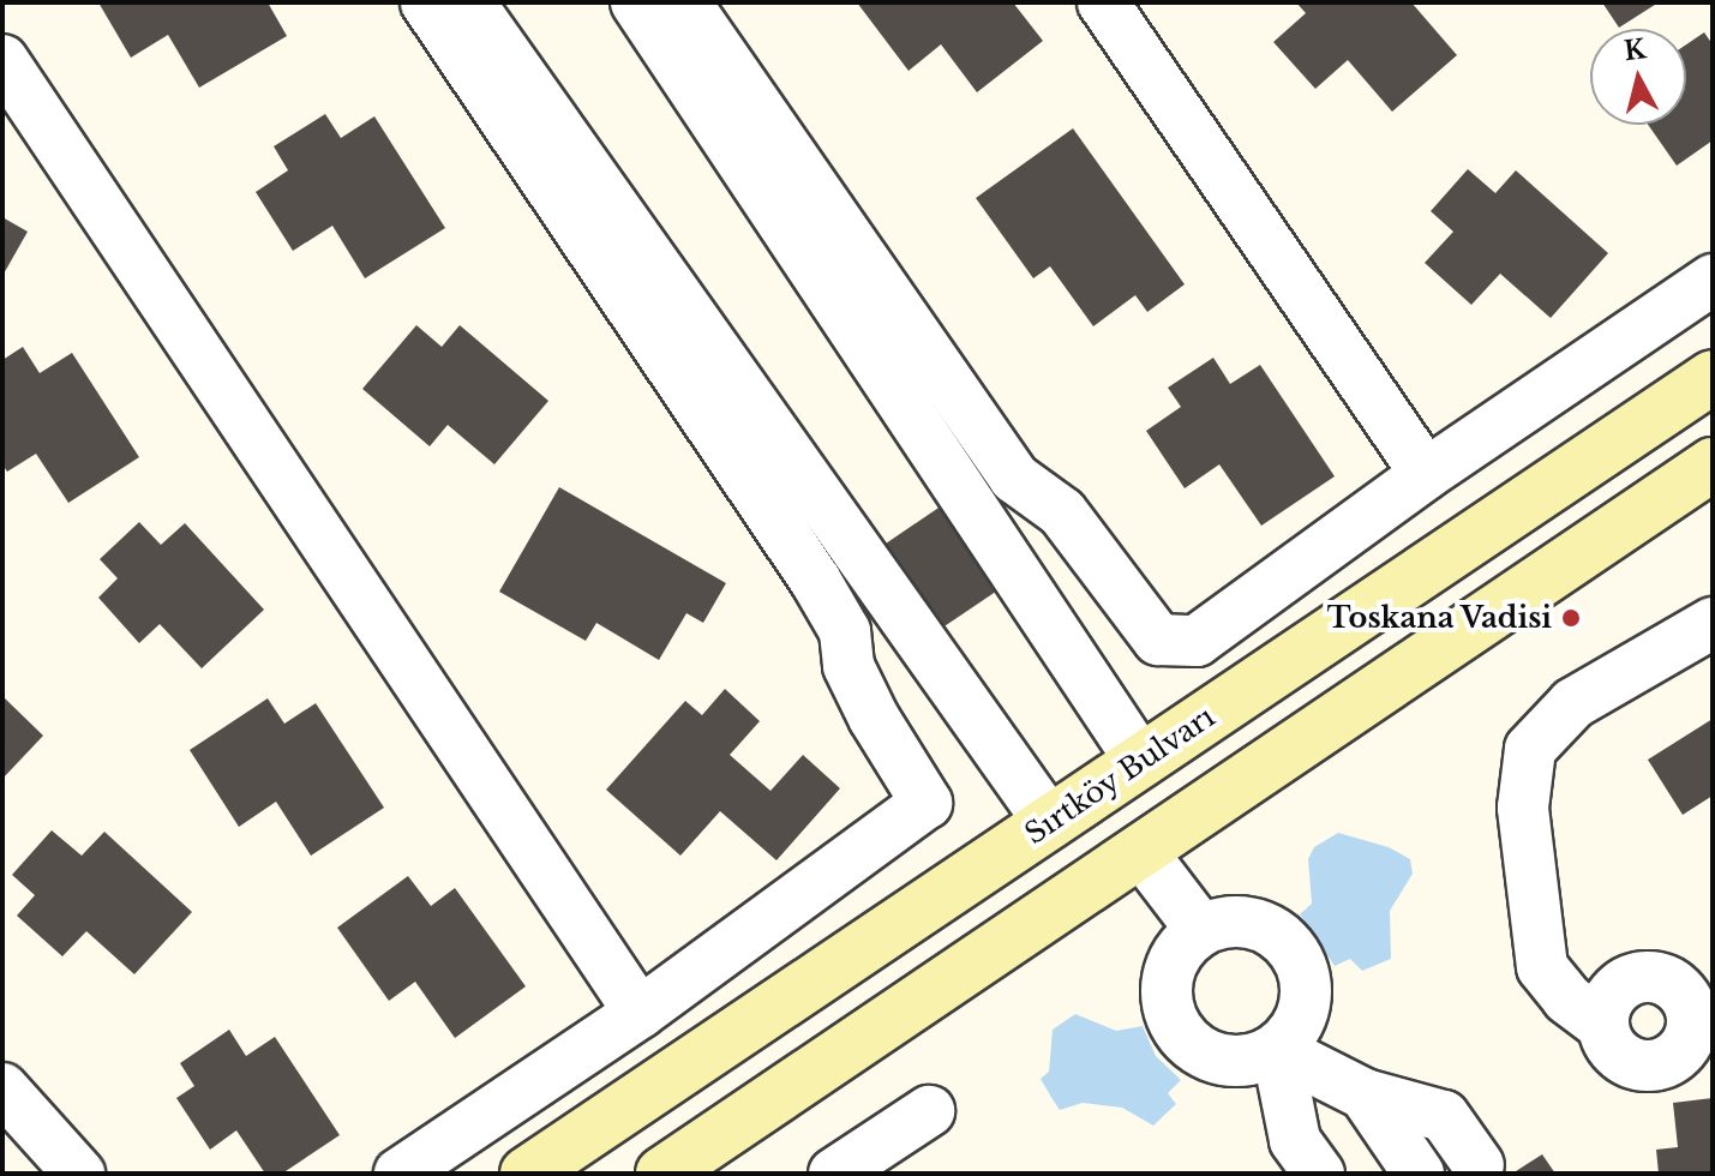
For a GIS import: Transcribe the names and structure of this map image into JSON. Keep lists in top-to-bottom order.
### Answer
{
  "streets": {
    "main road": ["Sırtköy Bulvarı"]
  },
  "places": ["Toskana Vadisi"],
  "north": "top"
}
